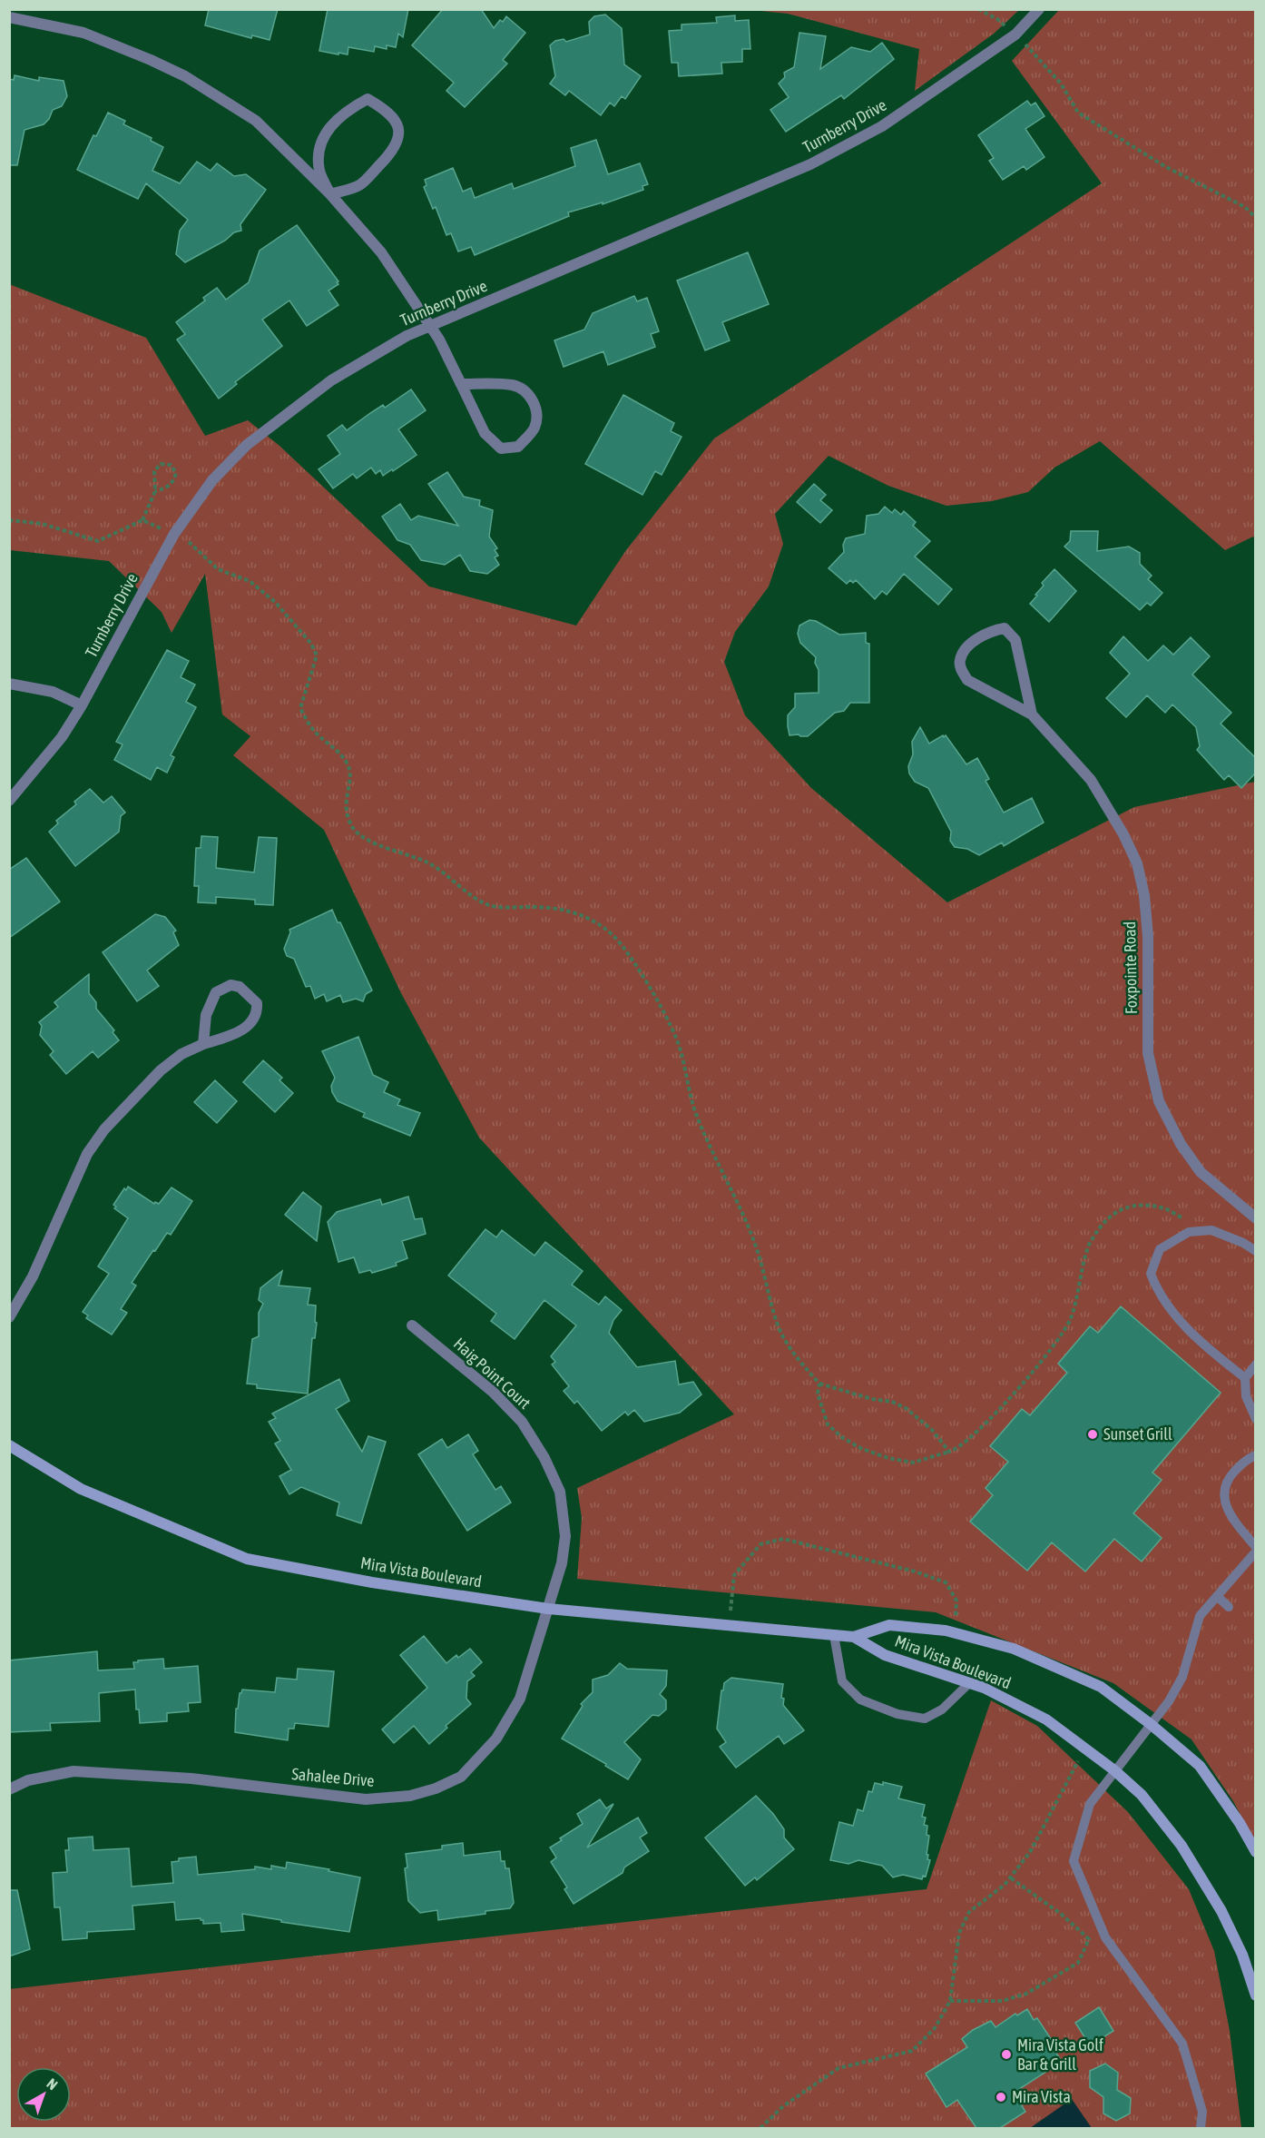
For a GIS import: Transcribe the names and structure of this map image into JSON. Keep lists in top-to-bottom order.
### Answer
{
  "streets": {
    "street": [
      "Turnberry Drive",
      "Foxpointe Road",
      "Haig Point Court",
      "Mira Vista Boulevard",
      "Sahalee Drive"
    ]
  },
  "crossings": [
    ["Haig Point Court", "Mira Vista Boulevard"],
    ["Haig Point Court", "Sahalee Drive"],
    ["Mira Vista Boulevard", "Sahalee Drive"]
  ],
  "places": ["Sunset Grill", "Mira Vista Golf Bar & Grill", "Mira Vista"],
  "north": "top right"
}
